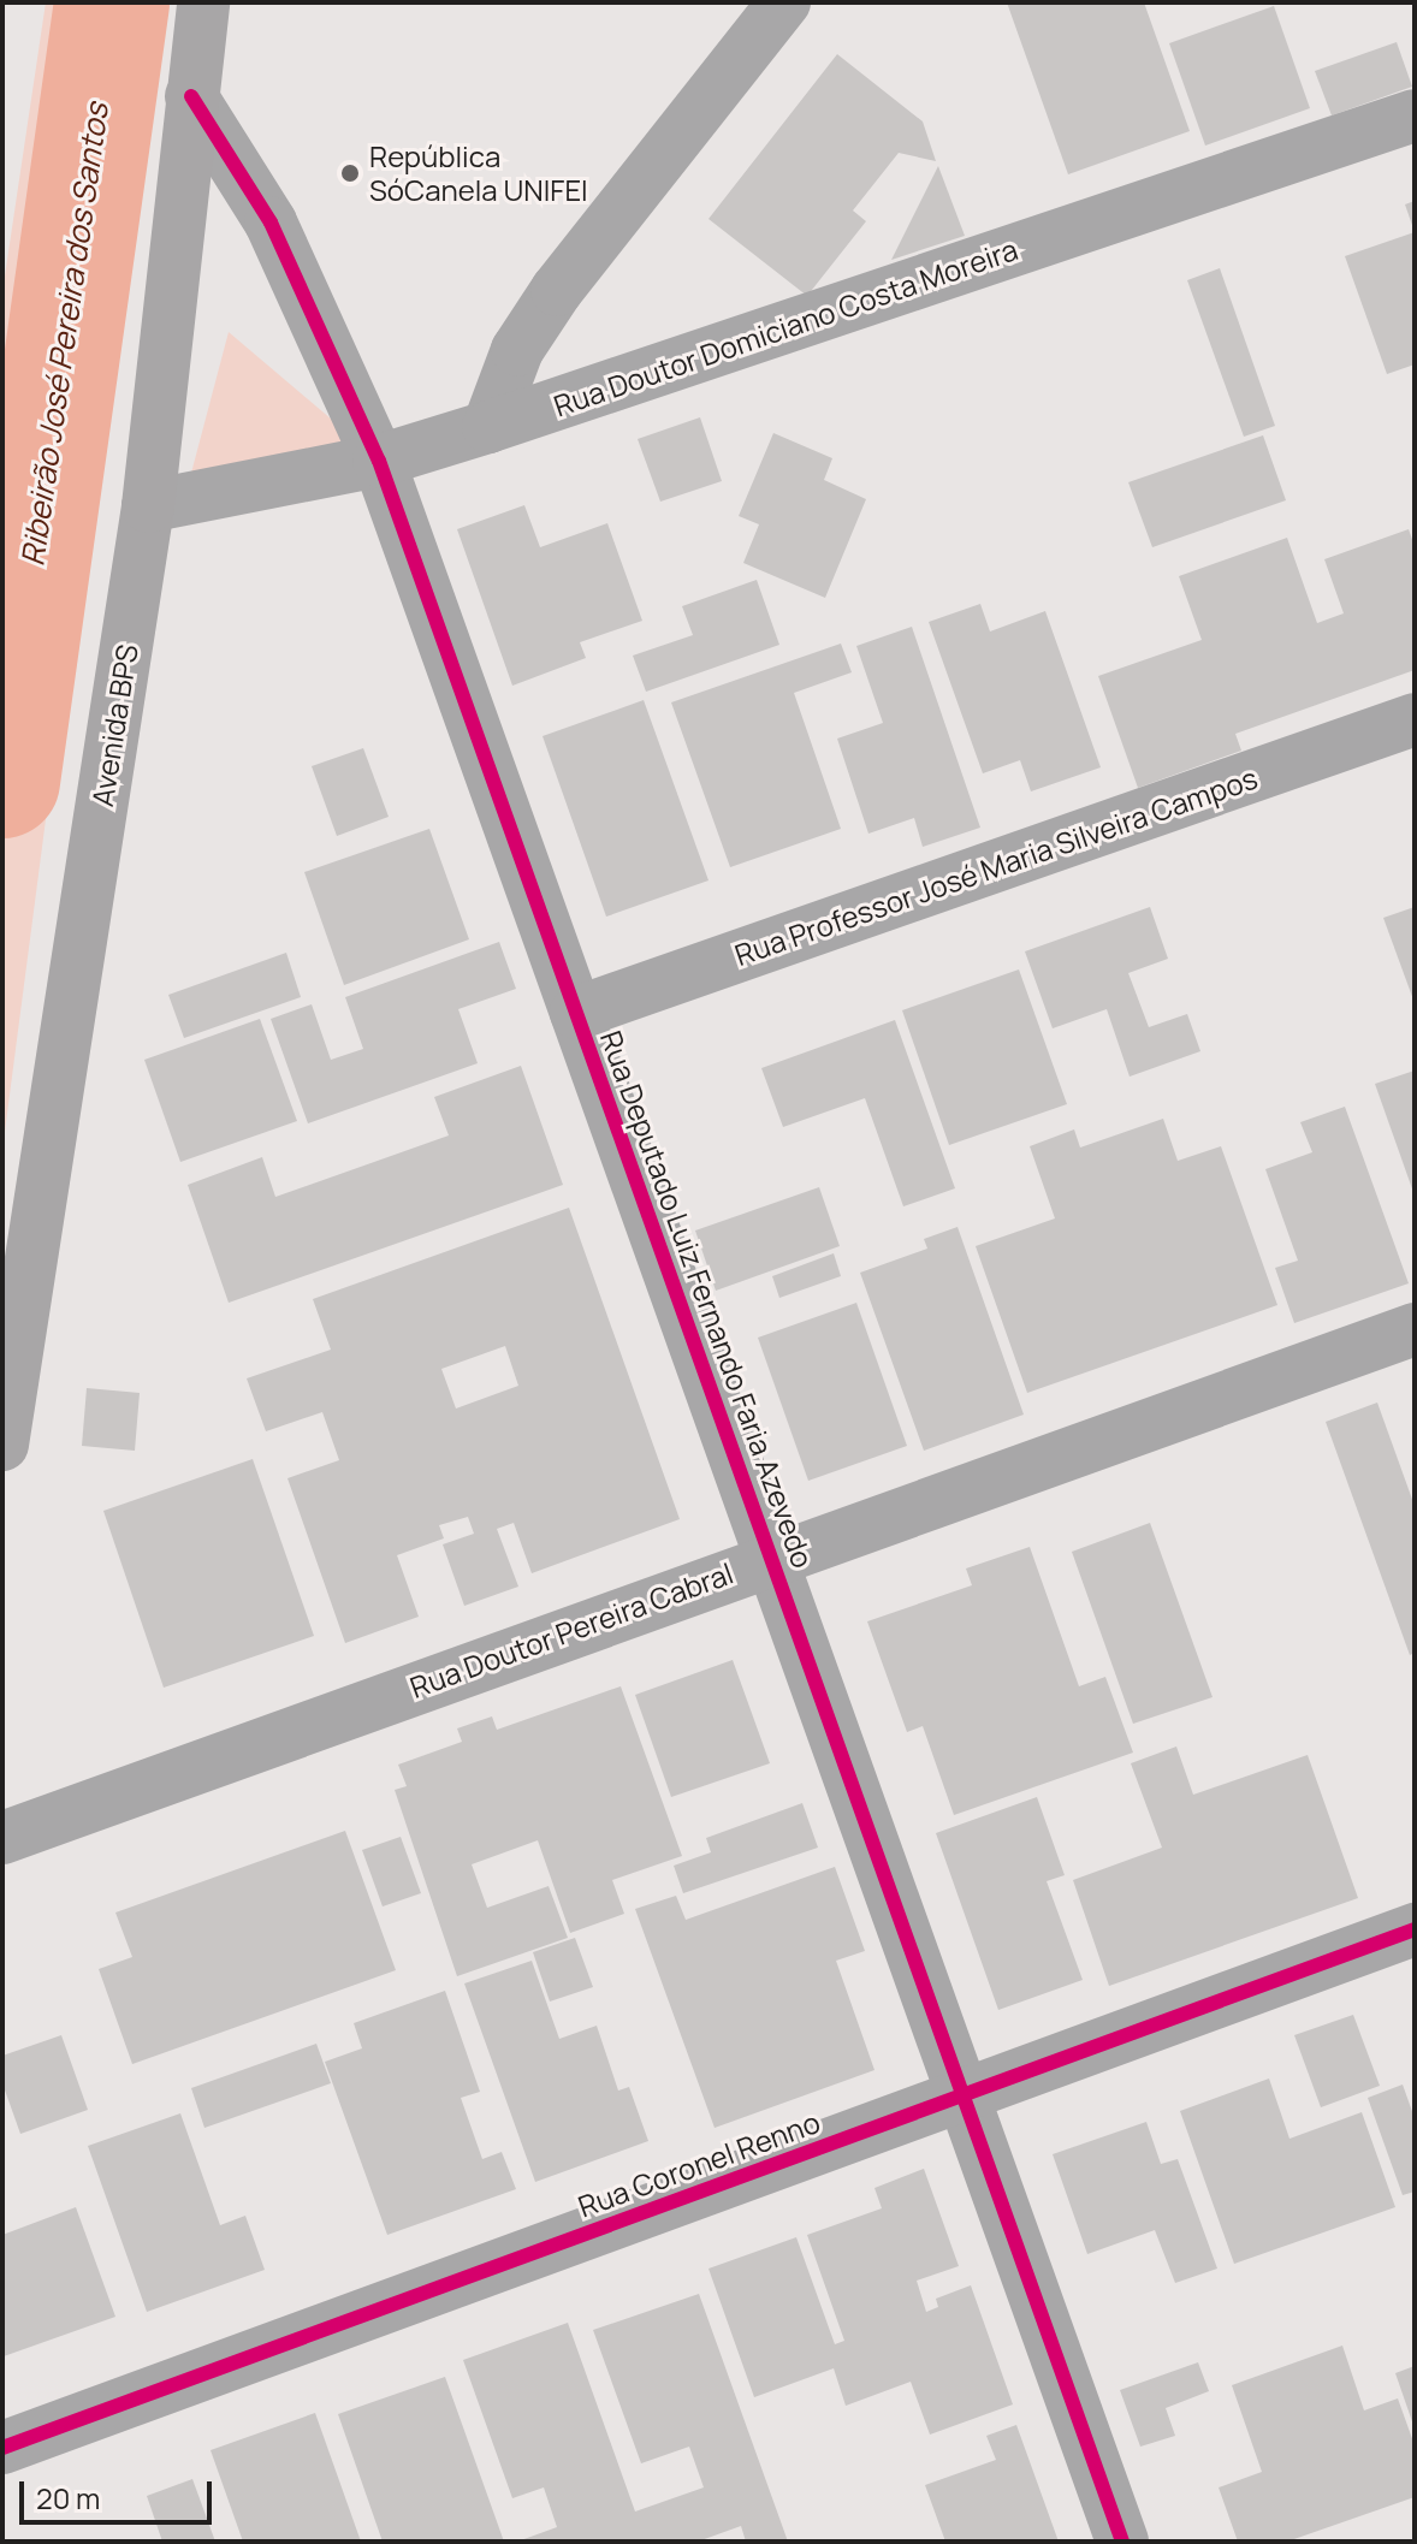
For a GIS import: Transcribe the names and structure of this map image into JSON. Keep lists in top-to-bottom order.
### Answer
{
  "streets": {
    "main road": ["Avenida BPS"],
    "street": [
      "Rua Doutor Domiciano Costa Moreira",
      "Rua Professor José Maria Silveira Campos",
      "Rua Deputado Luiz Fernando Faria Azevedo",
      "Rua Doutor Pereira Cabral",
      "Rua Coronel Renno"
    ]
  },
  "crossings": [
    ["Rua Doutor Domiciano Costa Moreira", "Avenida BPS"],
    ["Rua Doutor Domiciano Costa Moreira", "Rua Deputado Luiz Fernando Faria Azevedo"],
    ["Avenida BPS", "Rua Deputado Luiz Fernando Faria Azevedo"],
    ["Rua Professor José Maria Silveira Campos", "Rua Deputado Luiz Fernando Faria Azevedo"],
    ["Rua Deputado Luiz Fernando Faria Azevedo", "Rua Doutor Pereira Cabral"],
    ["Rua Deputado Luiz Fernando Faria Azevedo", "Rua Coronel Renno"]
  ],
  "water": ["Ribeirão José Pereira dos Santos"],
  "places": ["República SóCanela UNIFEI"],
  "scale_bar": "20 m"
}
